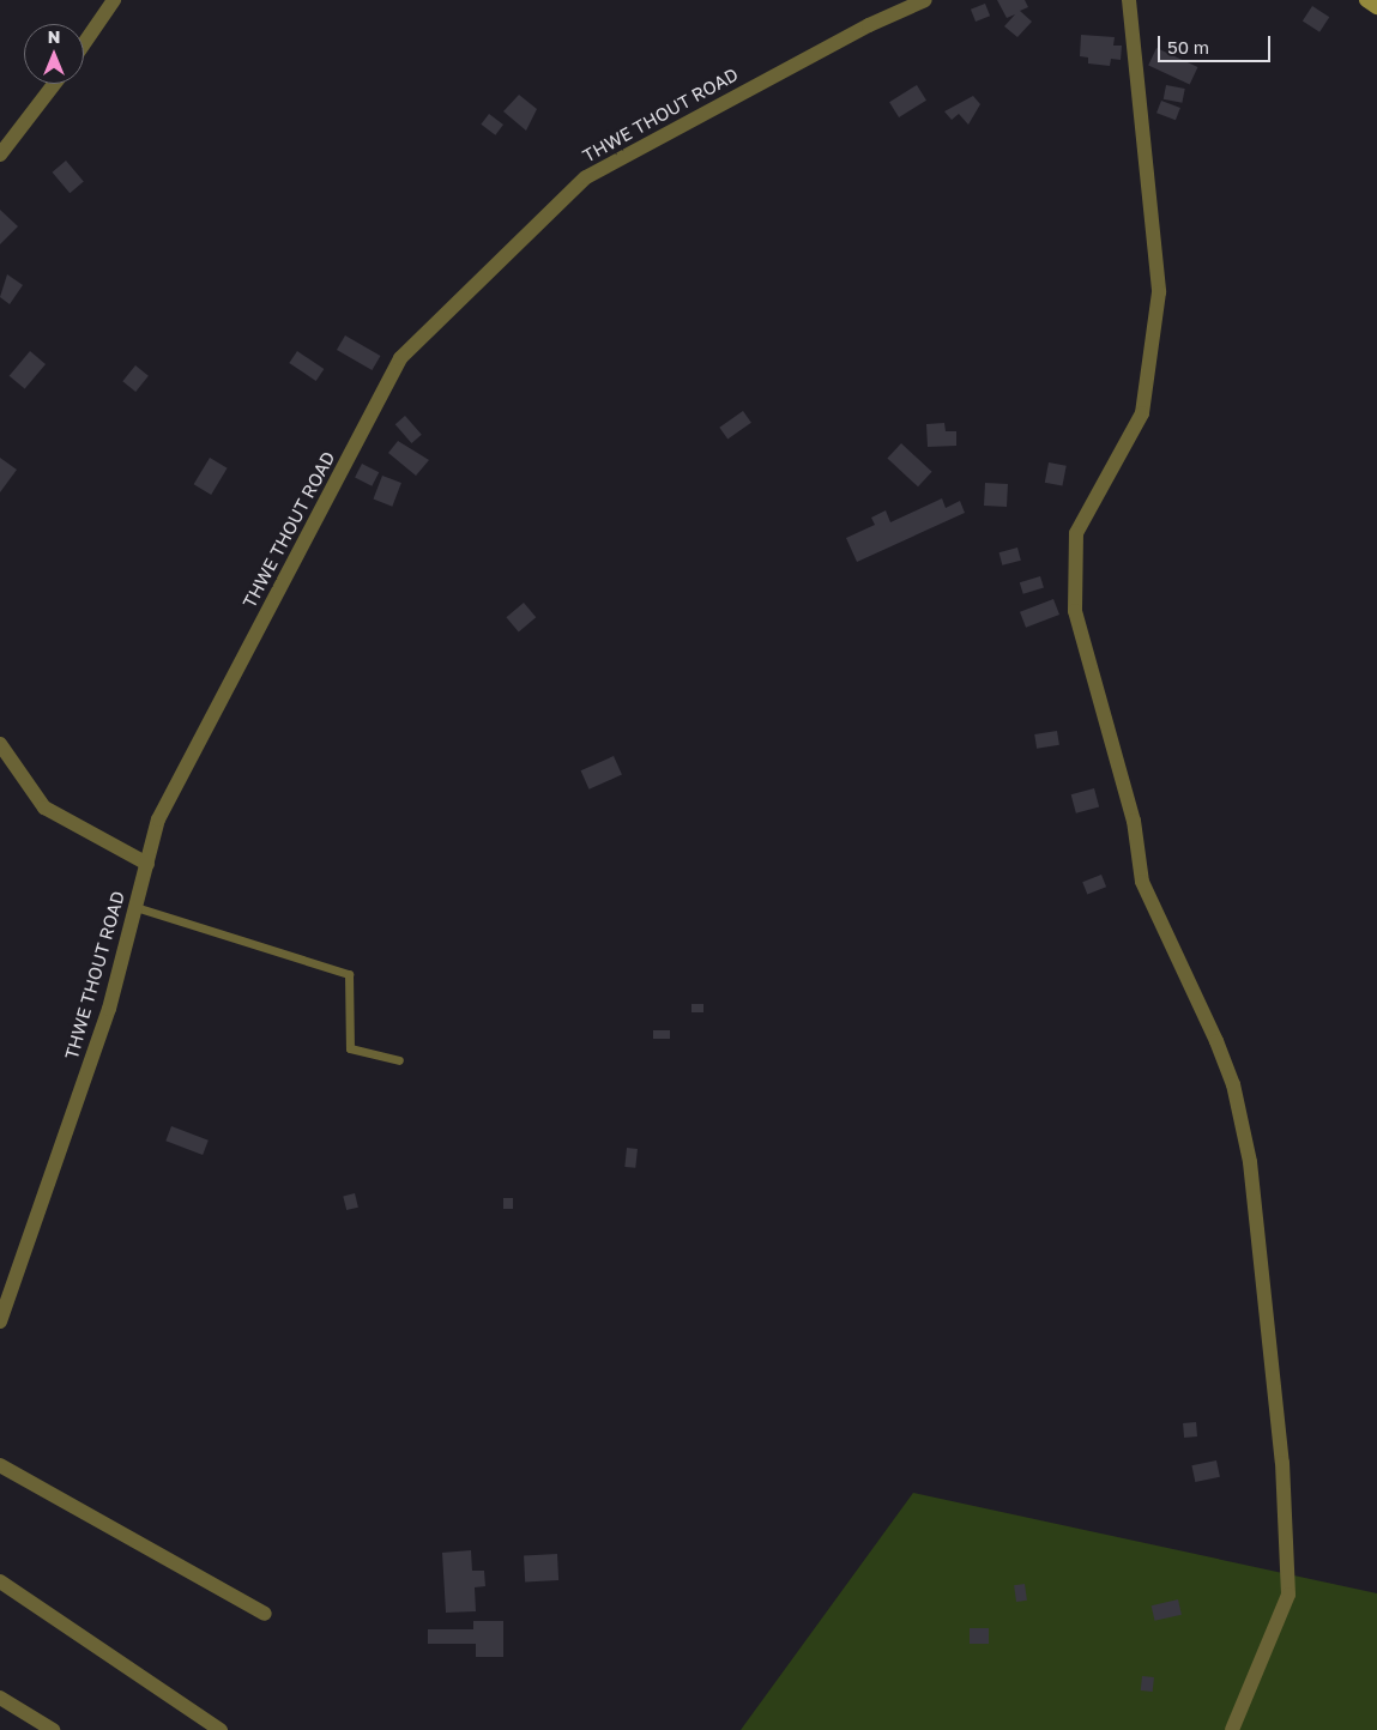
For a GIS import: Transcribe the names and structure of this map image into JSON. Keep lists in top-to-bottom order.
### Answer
{
  "streets": {
    "street": ["THWE THOUT ROAD"]
  },
  "scale_bar": "50 m",
  "north": "top"
}
